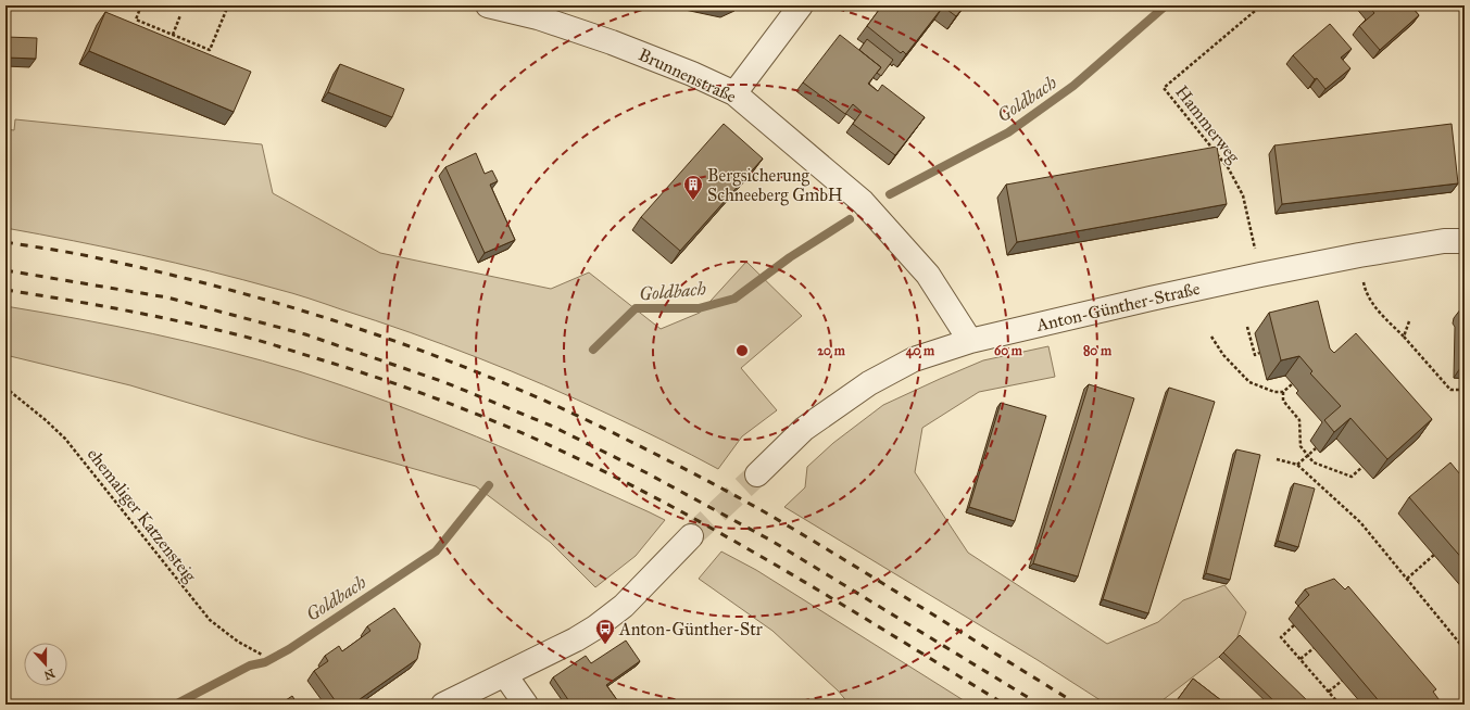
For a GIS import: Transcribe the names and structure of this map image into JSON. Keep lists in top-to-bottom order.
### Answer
{
  "streets": {
    "street": ["Brunnenstraße", "Anton-Günther-Straße"],
    "path": ["Hammerweg", "ehemaliger Katzensteig"]
  },
  "crossings": [
    ["Brunnenstraße", "Anton-Günther-Straße"],
    ["Hammerweg", "Anton-Günther-Straße"]
  ],
  "water": ["Goldbach"],
  "places": {
    "building": ["Bergsicherung Schneeberg GmbH"],
    "bus stop": ["Anton-Günther-Str"]
  },
  "north": "bottom",
  "rings": [
    "20 m",
    "40 m",
    "60 m",
    "80 m"
  ]
}
